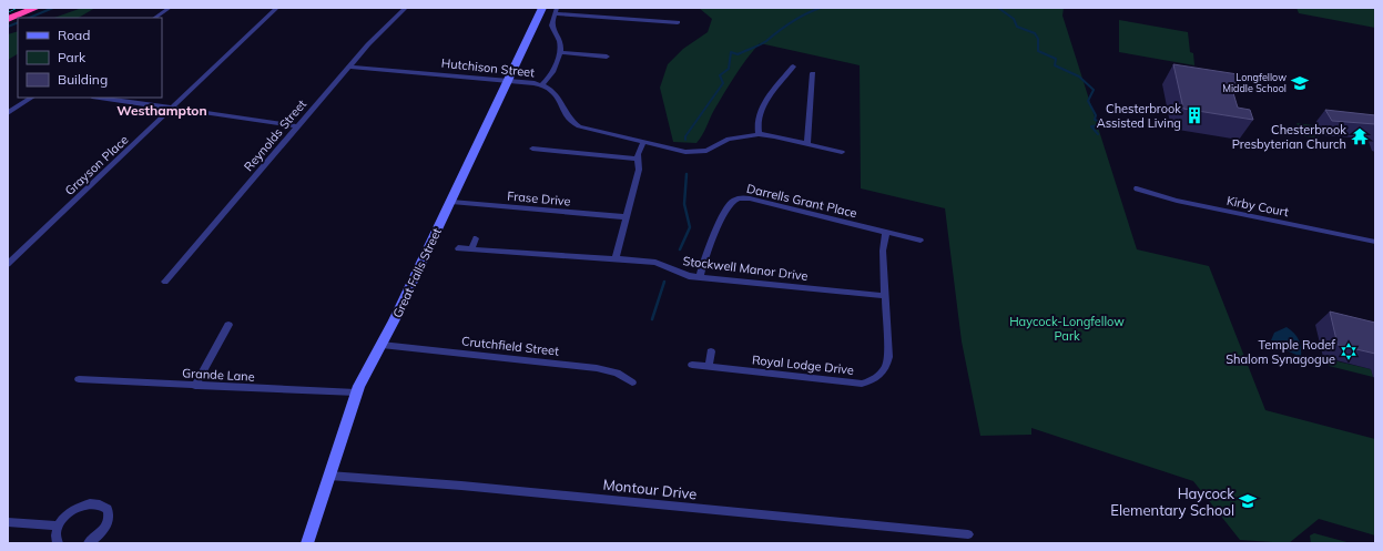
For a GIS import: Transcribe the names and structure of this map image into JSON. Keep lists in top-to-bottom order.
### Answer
{
  "streets": {
    "main road": ["Great Falls Street"],
    "street": [
      "Hutchison Street",
      "Reynolds Street",
      "Grayson Place",
      "Frase Drive",
      "Darrells Grant Place",
      "Kirby Court",
      "Stockwell Manor Drive",
      "Crutchfield Street",
      "Royal Lodge Drive",
      "Grande Lane",
      "Montour Drive"
    ]
  },
  "crossings": [
    ["Hutchison Street", "Reynolds Street"],
    ["Hutchison Street", "Great Falls Street"],
    ["Frase Drive", "Great Falls Street"],
    ["Darrells Grant Place", "Stockwell Manor Drive"],
    ["Darrells Grant Place", "Royal Lodge Drive"],
    ["Stockwell Manor Drive", "Royal Lodge Drive"],
    ["Great Falls Street", "Crutchfield Street"],
    ["Great Falls Street", "Grande Lane"],
    ["Great Falls Street", "Montour Drive"]
  ],
  "districts": ["Westhampton"],
  "parks": ["Haycock-Longfellow Park"],
  "places": {
    "school or university": ["Longfellow Middle School", "Haycock Elementary School"],
    "building": ["Chesterbrook Assisted Living"],
    "temple": ["Chesterbrook Presbyterian Church"],
    "synagogue": ["Temple Rodef Shalom Synagogue"]
  },
  "legend": ["Road", "Park", "Building"]
}
